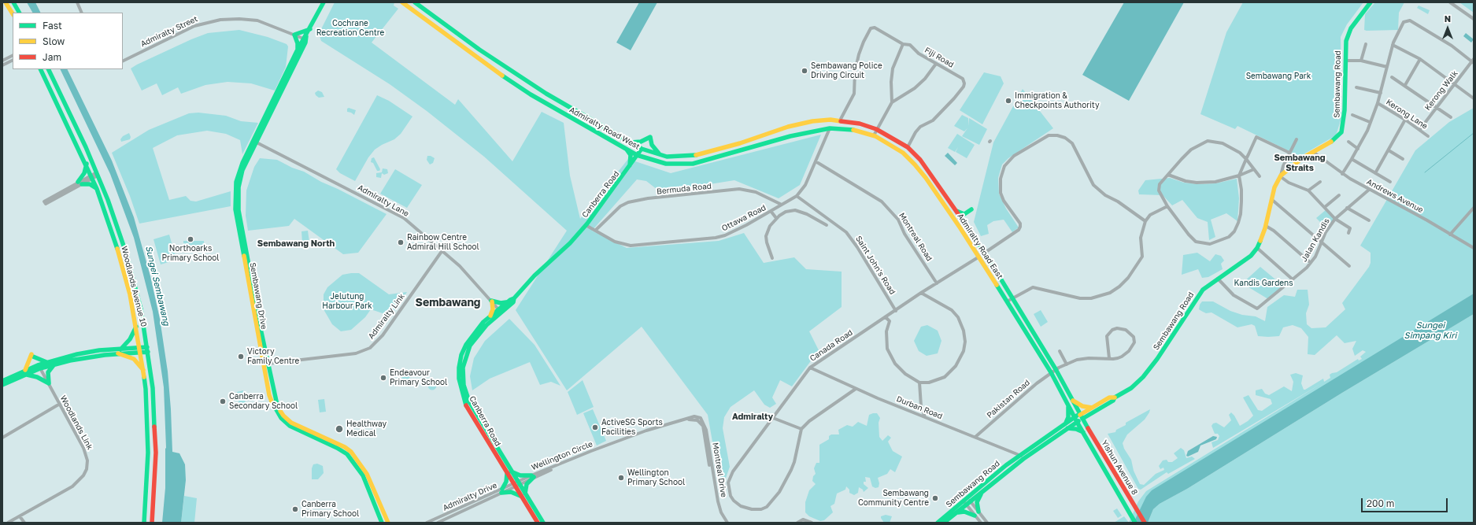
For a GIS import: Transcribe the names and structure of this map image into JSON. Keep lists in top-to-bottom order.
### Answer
{
  "streets": {
    "main road": [
      "Sembawang Road",
      "Admiralty Road West",
      "Canberra Road",
      "Admiralty Road East",
      "Woodlands Avenue 10",
      "Sembawang Drive",
      "Yishun Avenue 8"
    ],
    "street": [
      "Admiralty Street",
      "Fiji Road",
      "Kerong Walk",
      "Kerong Lane",
      "Bermuda Road",
      "Andrews Avenue",
      "Admiralty Lane",
      "Ottawa Road",
      "Montreal Road",
      "Jalan Kandis",
      "Saint John's Road",
      "Admiralty Link",
      "Canada Road",
      "Pakistan Road",
      "Durban Road",
      "Woodlands Link",
      "Wellington Circle",
      "Montreal Drive",
      "Admiralty Drive"
    ]
  },
  "crossings": [
    ["Admiralty Street", "Sembawang Drive"],
    ["Fiji Road", "Admiralty Road West"],
    ["Fiji Road", "Admiralty Road East"],
    ["Sembawang Road", "Andrews Avenue"],
    ["Sembawang Road", "Jalan Kandis"],
    ["Sembawang Road", "Admiralty Road East"],
    ["Sembawang Road", "Durban Road"],
    ["Sembawang Road", "Yishun Avenue 8"],
    ["Kerong Walk", "Kerong Lane"],
    ["Admiralty Road West", "Canberra Road"],
    ["Admiralty Road West", "Ottawa Road"],
    ["Admiralty Road West", "Admiralty Road East"],
    ["Bermuda Road", "Ottawa Road"],
    ["Canberra Road", "Admiralty Lane"],
    ["Canberra Road", "Ottawa Road"],
    ["Canberra Road", "Wellington Circle"],
    ["Canberra Road", "Admiralty Drive"],
    ["Andrews Avenue", "Jalan Kandis"],
    ["Admiralty Lane", "Sembawang Drive"],
    ["Admiralty Lane", "Admiralty Link"],
    ["Ottawa Road", "Montreal Road"],
    ["Ottawa Road", "Admiralty Road East"],
    ["Ottawa Road", "Saint John's Road"],
    ["Montreal Road", "Canada Road"],
    ["Admiralty Road East", "Canada Road"],
    ["Admiralty Road East", "Pakistan Road"],
    ["Admiralty Road East", "Yishun Avenue 8"],
    ["Saint John's Road", "Canada Road"],
    ["Sembawang Drive", "Admiralty Link"],
    ["Canada Road", "Durban Road"],
    ["Pakistan Road", "Durban Road"],
    ["Wellington Circle", "Montreal Drive"],
    ["Wellington Circle", "Admiralty Drive"]
  ],
  "districts": [
    "Sembawang Straits",
    "Sembawang North",
    "Sembawang",
    "Admiralty"
  ],
  "water": ["Sungei Sembawang", "Sungei Simpang Kiri"],
  "parks": [
    "Cochrane Recreation Centre",
    "Sembawang Park",
    "Kandis Gardens",
    "Jelutung Harbour Park"
  ],
  "places": [
    "Sembawang Police Driving Circuit",
    "Immigration & Checkpoints Authority",
    "Northoarks Primary School",
    "Rainbow Centre Admiral Hill School",
    "Victory Family Centre",
    "Endeavour Primary School",
    "Canberra Secondary School",
    "ActiveSG Sports Facilities",
    "Healthway Medical",
    "Wellington Primary School",
    "Sembawang Community Centre",
    "Canberra Primary School"
  ],
  "legend": ["Fast", "Slow", "Jam"],
  "scale_bar": "200 m",
  "north": "top"
}
